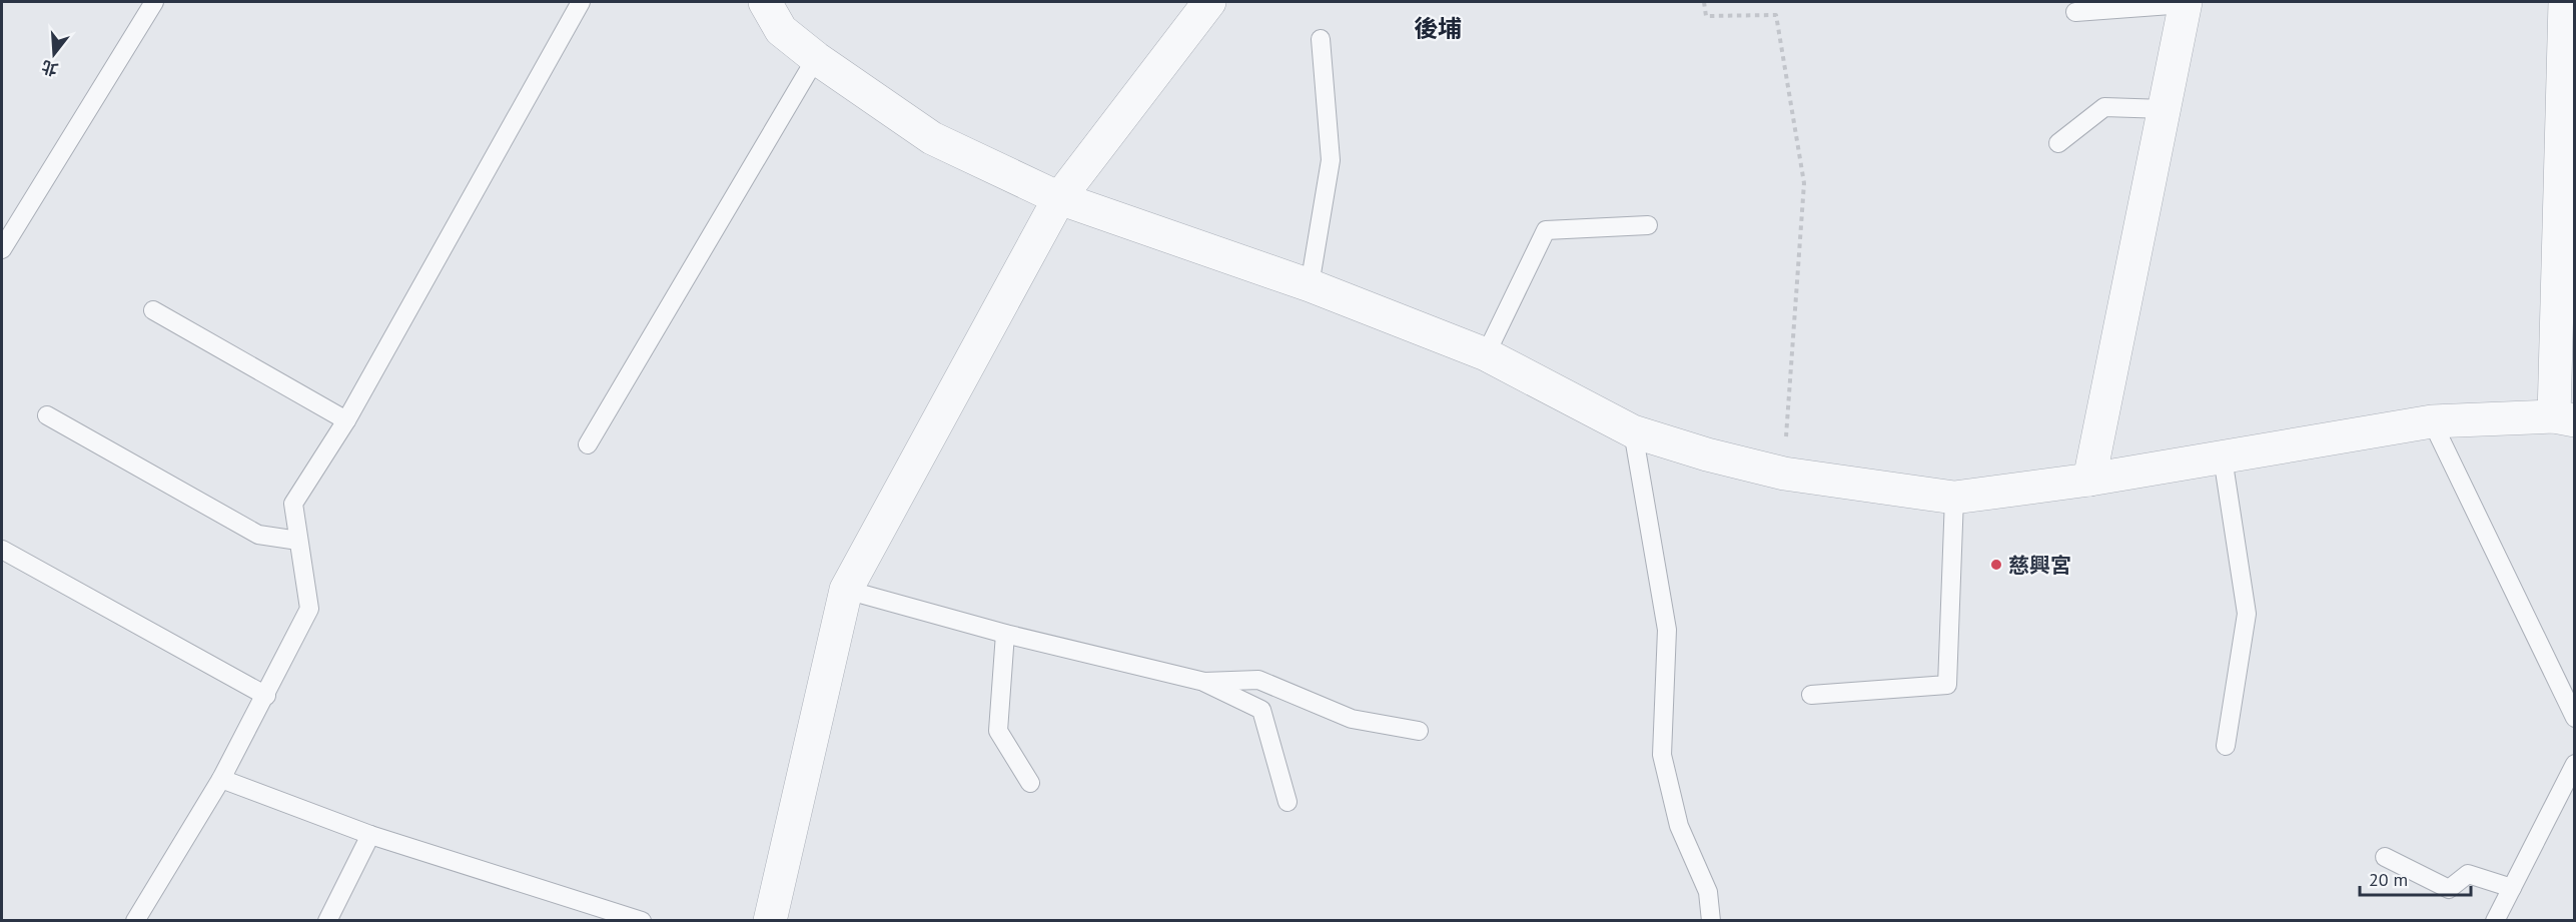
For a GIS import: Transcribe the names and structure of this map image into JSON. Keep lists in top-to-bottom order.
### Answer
{
  "districts": ["後埔"],
  "places": ["慈興宮"],
  "scale_bar": "20 m",
  "north": "bottom"
}
